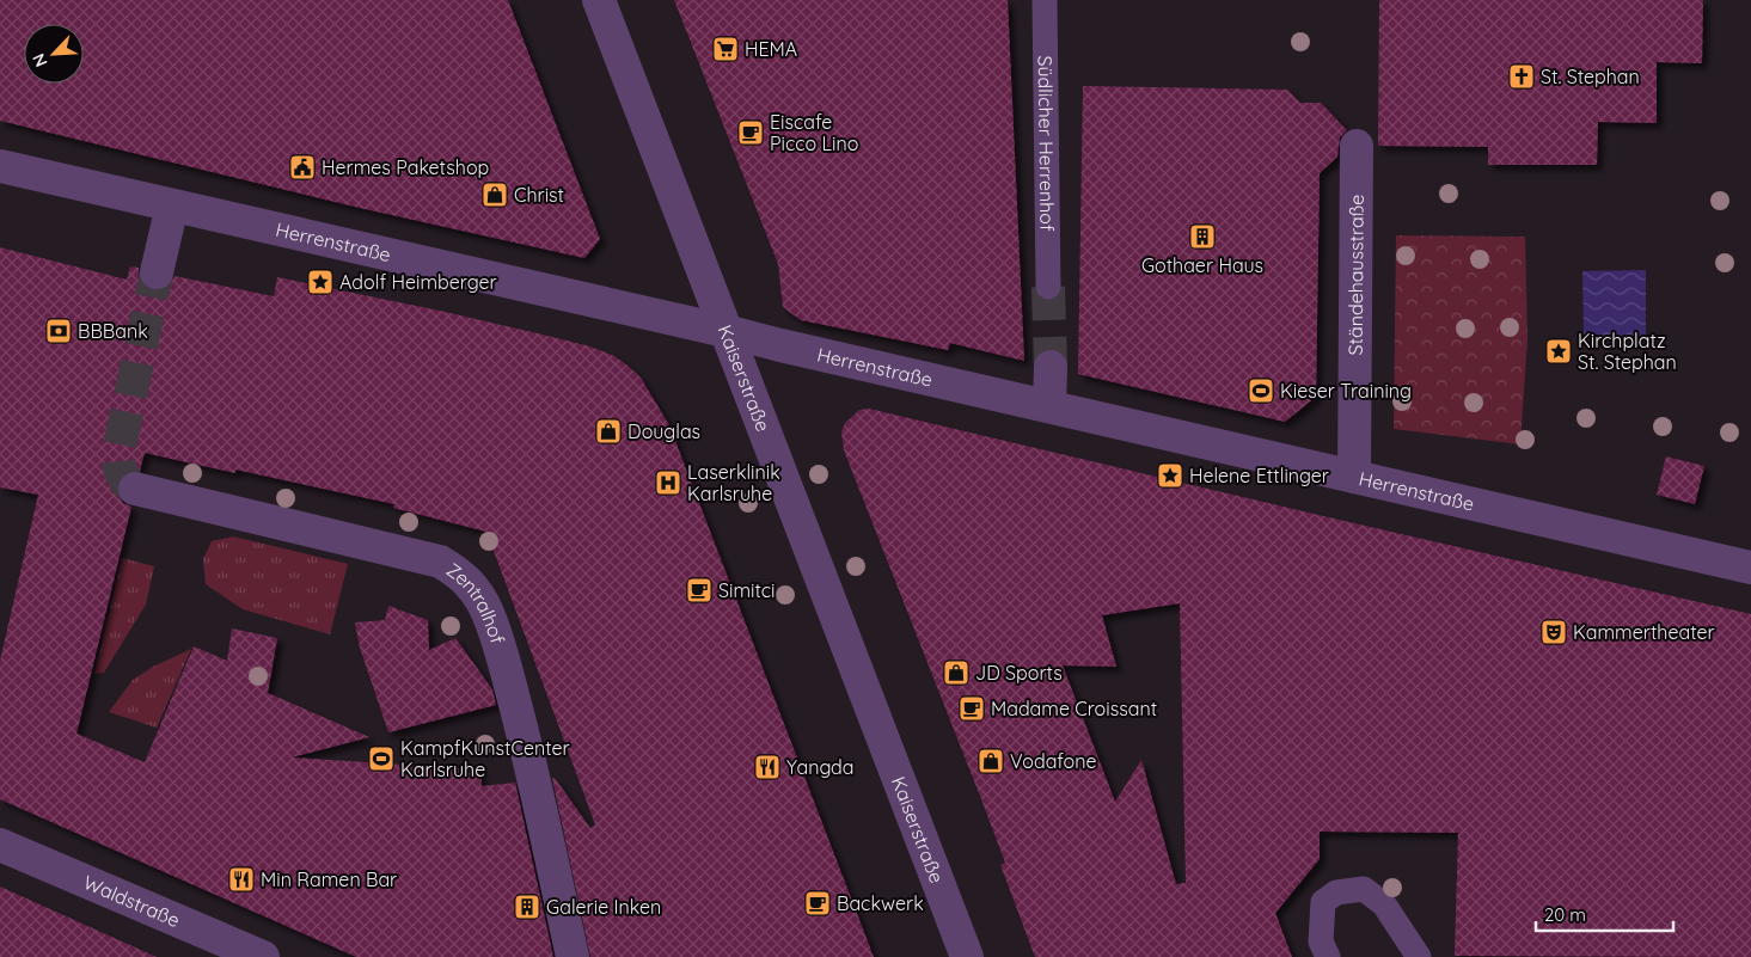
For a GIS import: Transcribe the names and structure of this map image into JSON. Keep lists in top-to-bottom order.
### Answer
{
  "streets": {
    "street": [
      "Herrenstraße",
      "Ständehausstraße",
      "Kaiserstraße",
      "Zentralhof",
      "Waldstraße"
    ],
    "lane": ["Südlicher Herrenhof"]
  },
  "crossings": [
    ["Herrenstraße", "Ständehausstraße"],
    ["Herrenstraße", "Kaiserstraße"]
  ],
  "places": {
    "supermarket": ["HEMA"],
    "church": ["St. Stephan"],
    "cafe": [
      "Eiscafe Picco Lino",
      "Simitci",
      "Madame Croissant",
      "Backwerk"
    ],
    "public building": ["Hermes Paketshop"],
    "shop": [
      "Christ",
      "Douglas",
      "JD Sports",
      "Vodafone"
    ],
    "building": ["Gothaer Haus", "Galerie Inken"],
    "place": ["Adolf Heimberger", "Kirchplatz St. Stephan", "Helene Ettlinger"],
    "bank": ["BBBank"],
    "sports": ["Kieser Training", "KampfKunstCenter Karlsruhe"],
    "hospital": ["Laserklinik Karlsruhe"],
    "theatre": ["Kammertheater"],
    "restaurant": ["Yangda", "Min Ramen Bar"]
  },
  "scale_bar": "20 m",
  "north": "bottom left"
}
